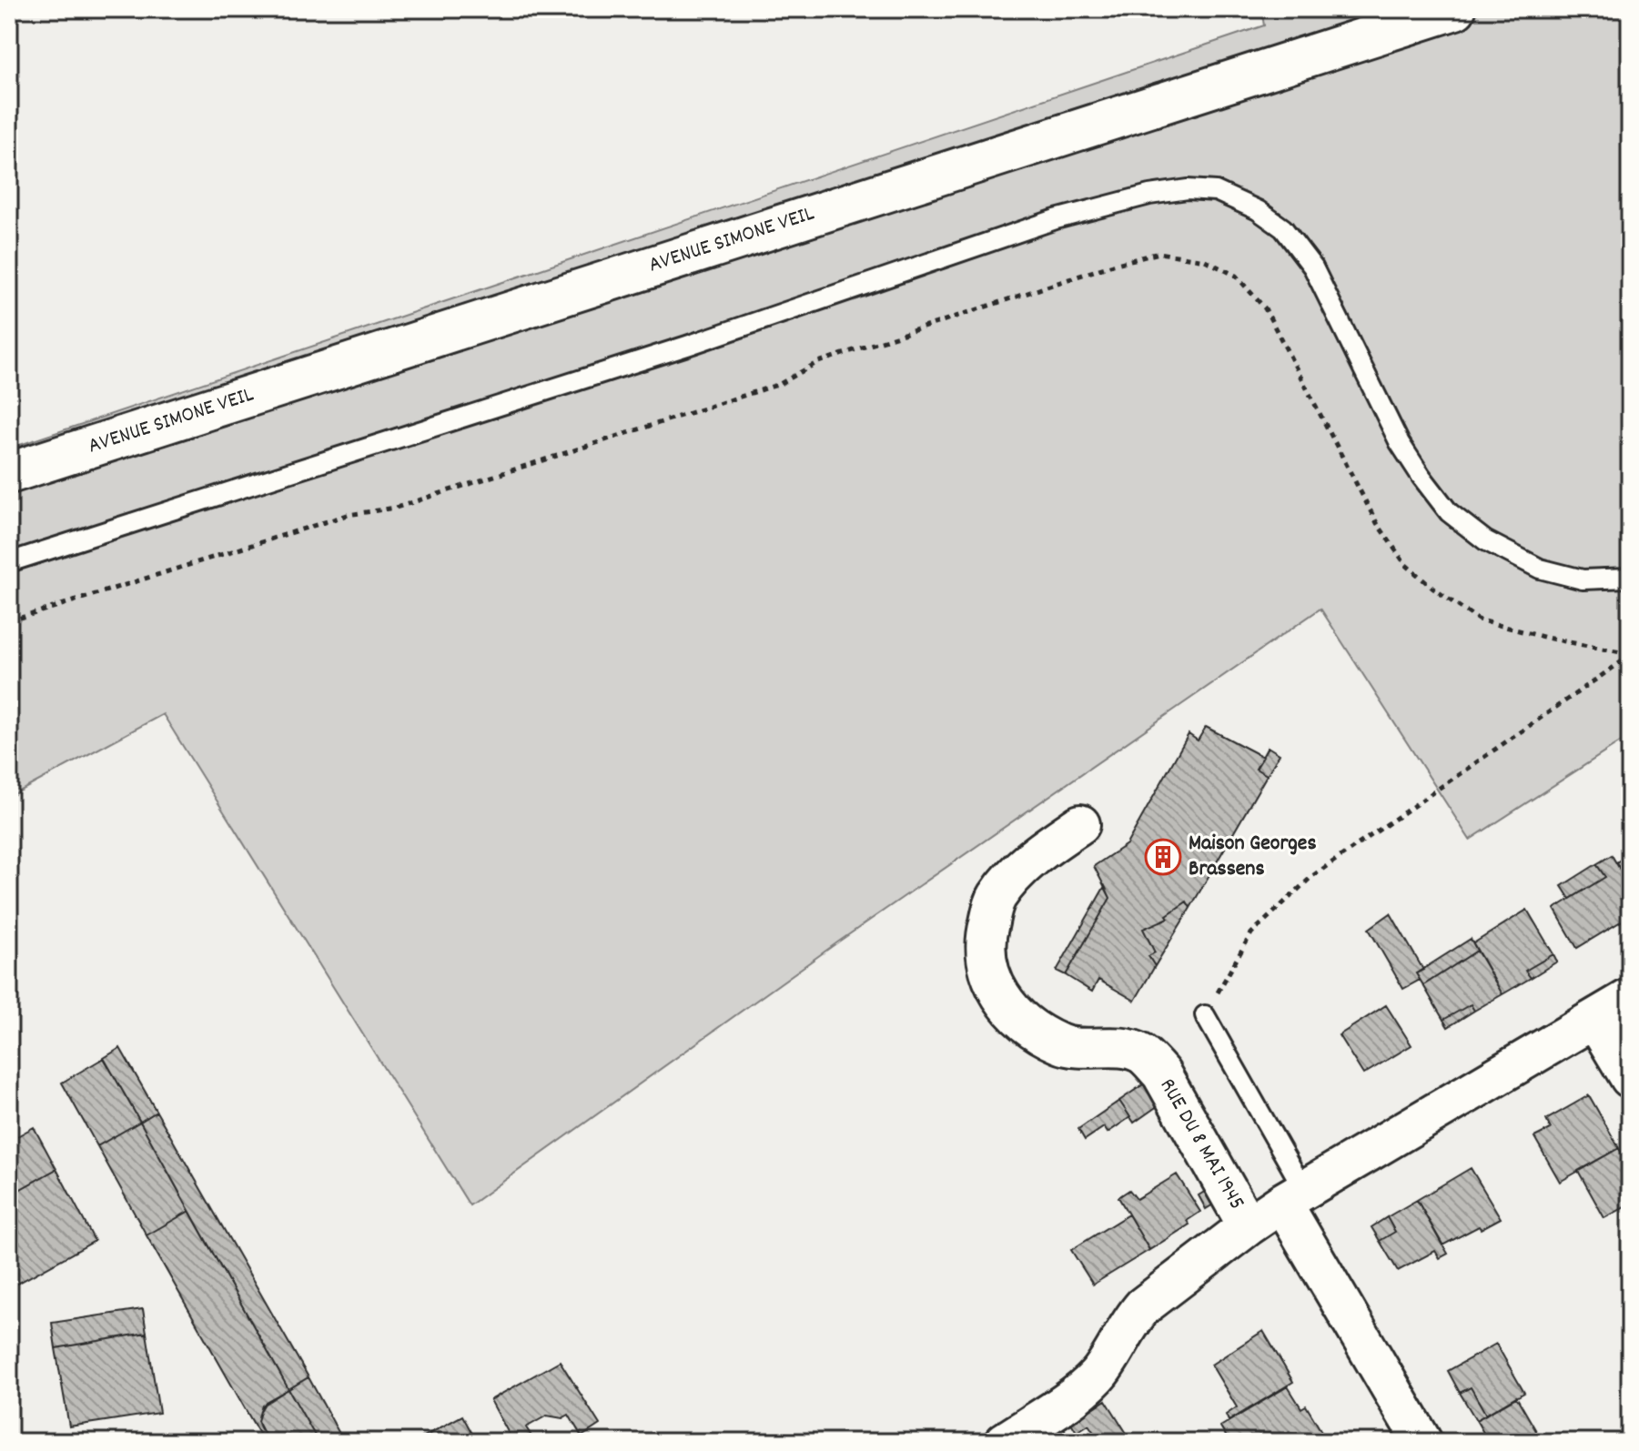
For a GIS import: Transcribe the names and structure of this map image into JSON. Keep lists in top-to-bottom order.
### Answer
{
  "streets": {
    "main road": ["AVENUE SIMONE VEIL"],
    "street": ["RUE DU 8 MAI 1945"]
  },
  "places": {
    "building": ["Maison Georges Brassens"]
  }
}
